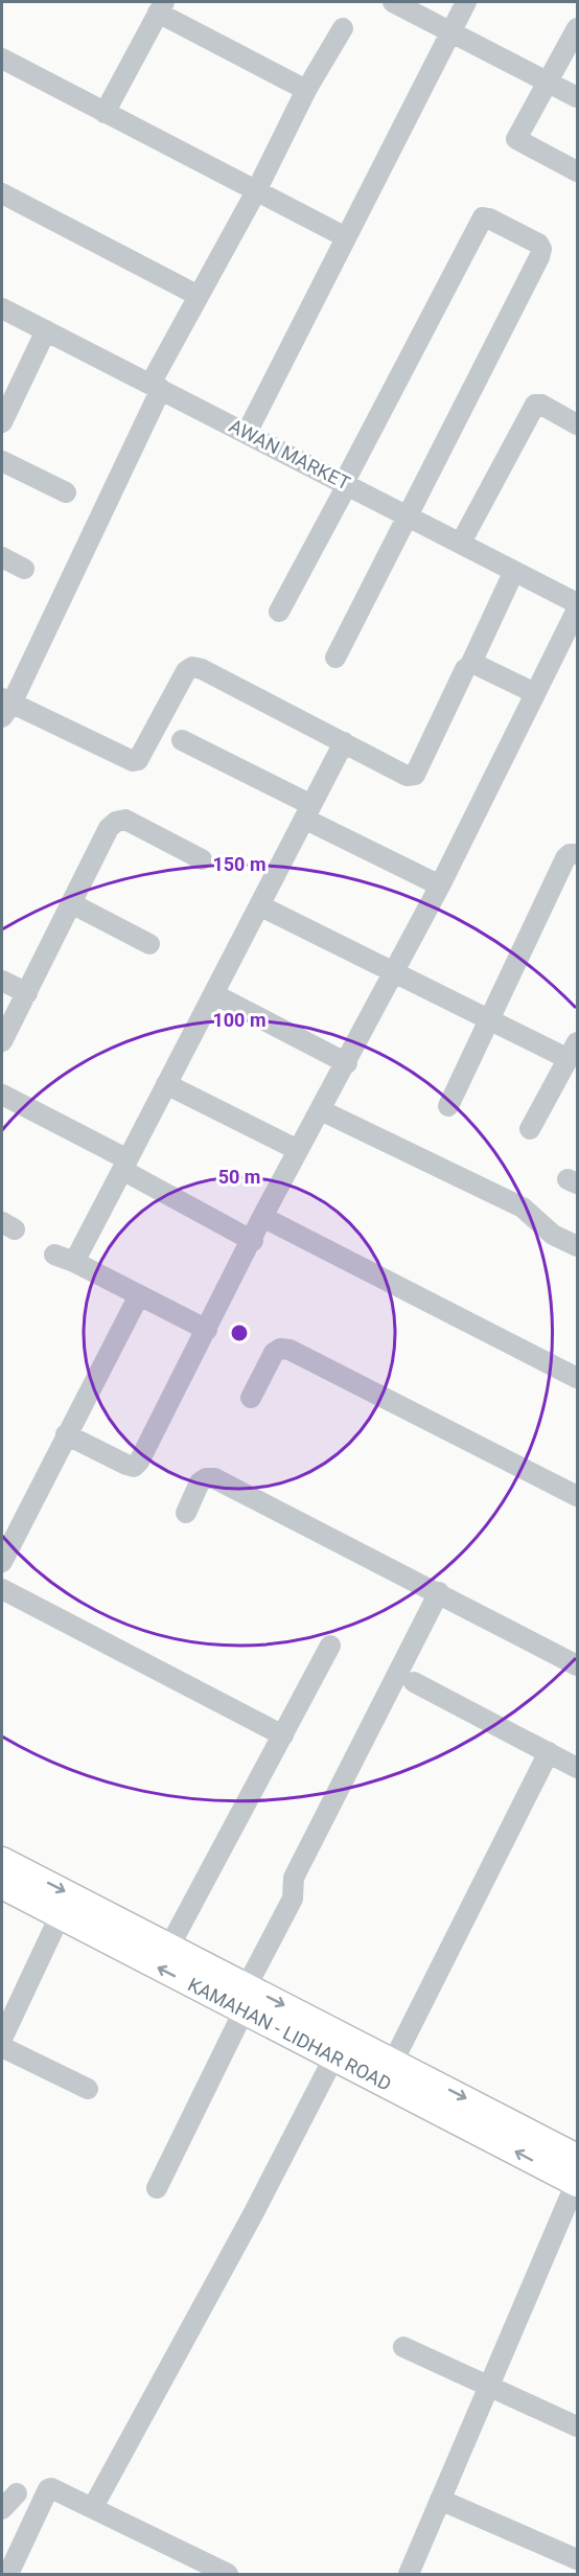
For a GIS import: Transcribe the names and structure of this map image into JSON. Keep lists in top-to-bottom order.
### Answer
{
  "streets": {
    "main road": ["KAMAHAN - LIDHAR ROAD"],
    "street": ["AWAN MARKET"]
  },
  "rings": ["150 m", "100 m", "50 m"]
}
